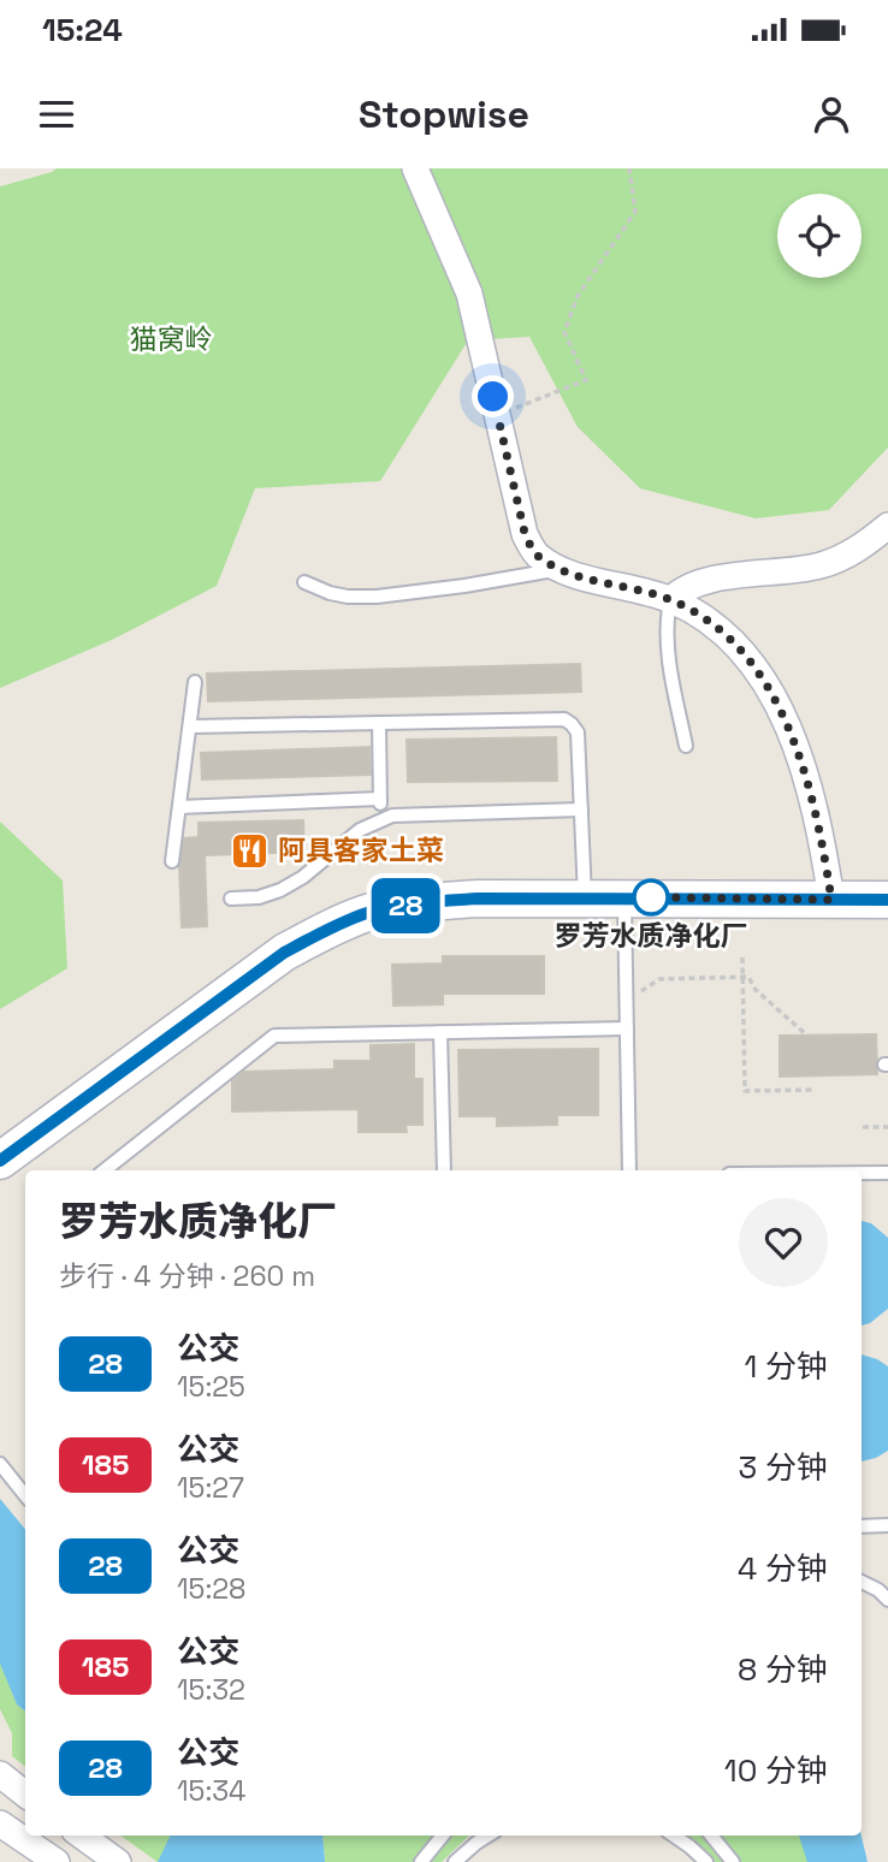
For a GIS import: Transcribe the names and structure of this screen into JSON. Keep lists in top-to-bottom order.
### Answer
{
  "parks": ["猫窝岭"],
  "places": {
    "restaurant": ["阿具客家土菜"],
    "other": ["罗芳水质净化厂"]
  },
  "lines": ["bus line 28"],
  "page": {
    "status": "15:24",
    "header": "Stopwise",
    "on_map": "28",
    "heading": ["罗芳水质净化厂", "步行 · 4 分钟 · 260 m"],
    "list": [
      {
        "mark": "28",
        "name": "公交",
        "note": "15:25",
        "value": "1 分钟"
      },
      {
        "mark": "185",
        "name": "公交",
        "note": "15:27",
        "value": "3 分钟"
      },
      {
        "mark": "28",
        "name": "公交",
        "note": "15:28",
        "value": "4 分钟"
      },
      {
        "mark": "185",
        "name": "公交",
        "note": "15:32",
        "value": "8 分钟"
      },
      {
        "mark": "28",
        "name": "公交",
        "note": "15:34",
        "value": "10 分钟"
      }
    ]
  }
}
